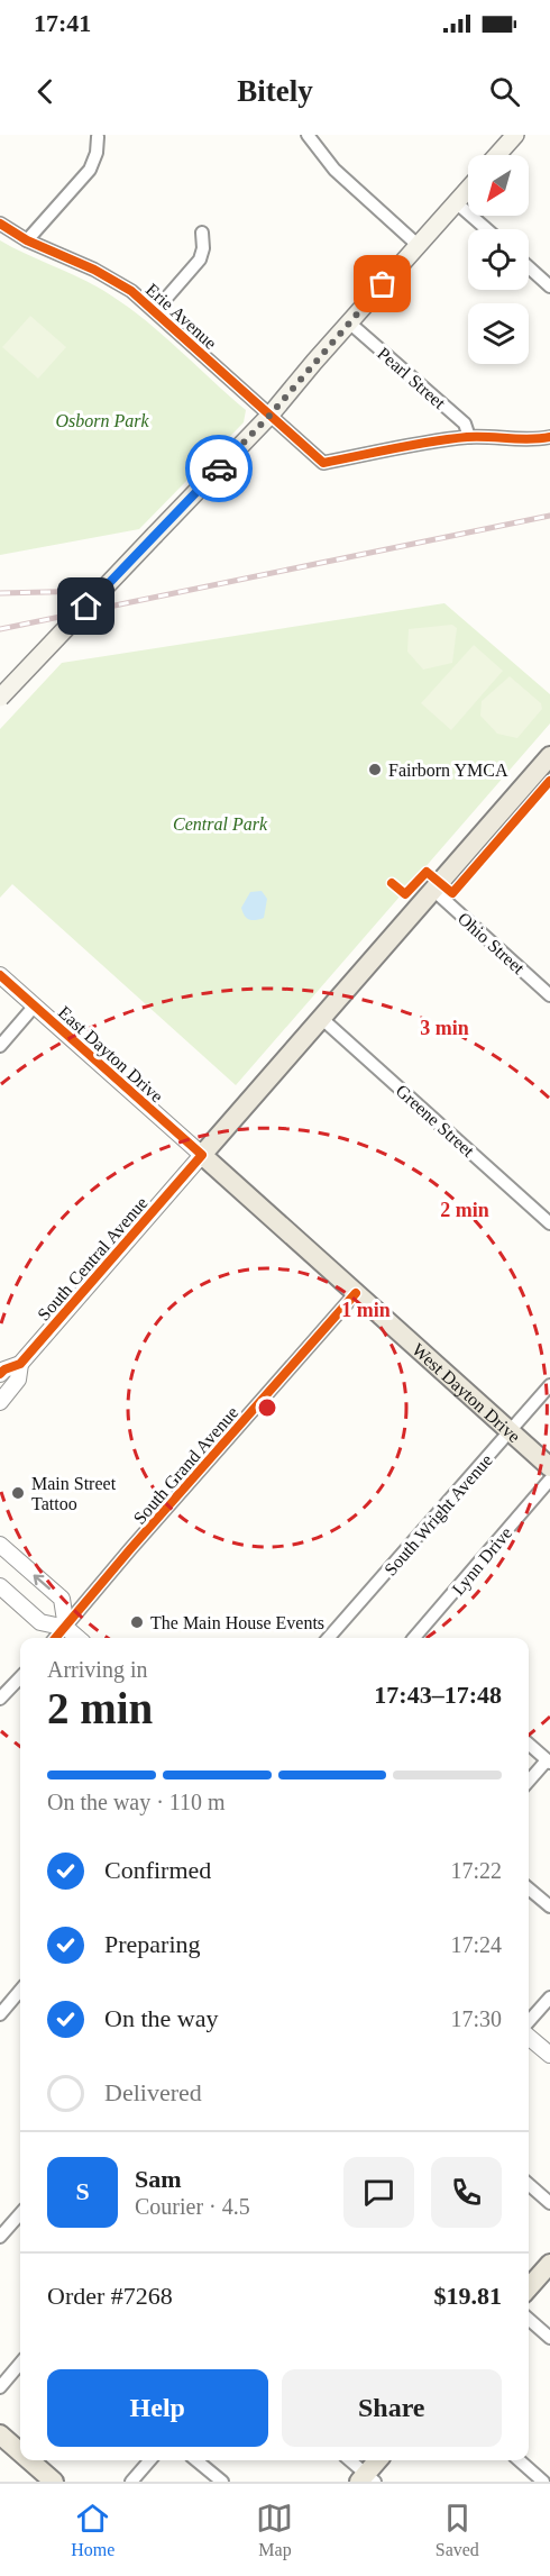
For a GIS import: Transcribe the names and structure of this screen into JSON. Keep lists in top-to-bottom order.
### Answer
{
  "streets": {
    "main road": ["South Central Avenue", "West Dayton Drive"],
    "street": [
      "Erie Avenue",
      "Pearl Street",
      "Ohio Street",
      "East Dayton Drive",
      "Greene Street",
      "South Grand Avenue",
      "South Wright Avenue",
      "Lynn Drive"
    ]
  },
  "crossings": [
    ["Erie Avenue", "Pearl Street"],
    ["Ohio Street", "South Central Avenue"],
    ["East Dayton Drive", "South Central Avenue"],
    ["East Dayton Drive", "West Dayton Drive"],
    ["Greene Street", "South Central Avenue"],
    ["South Central Avenue", "West Dayton Drive"],
    ["West Dayton Drive", "South Grand Avenue"],
    ["West Dayton Drive", "South Wright Avenue"]
  ],
  "parks": ["Osborn Park", "Central Park"],
  "places": ["Fairborn YMCA", "Main Street Tattoo", "The Main House Events"],
  "north": "bottom left",
  "page": {
    "status": "17:41",
    "header": "Bitely",
    "heading": ["2 min", "Arriving in", "17:43–17:48"],
    "panel": [
      "Sam",
      "Courier · 4.5",
      "Order #7268",
      "$19.81"
    ],
    "bar": "On the way · 110 m",
    "list": [
      ["Confirmed", "17:22"],
      ["Preparing", "17:24"],
      ["On the way", "17:30"],
      "Delivered"
    ],
    "round": "S",
    "buttons": ["Help", "Share"],
    "tabs": ["Home", "Map", "Saved"]
  },
  "rings": ["3 min", "2 min", "1 min"]
}
